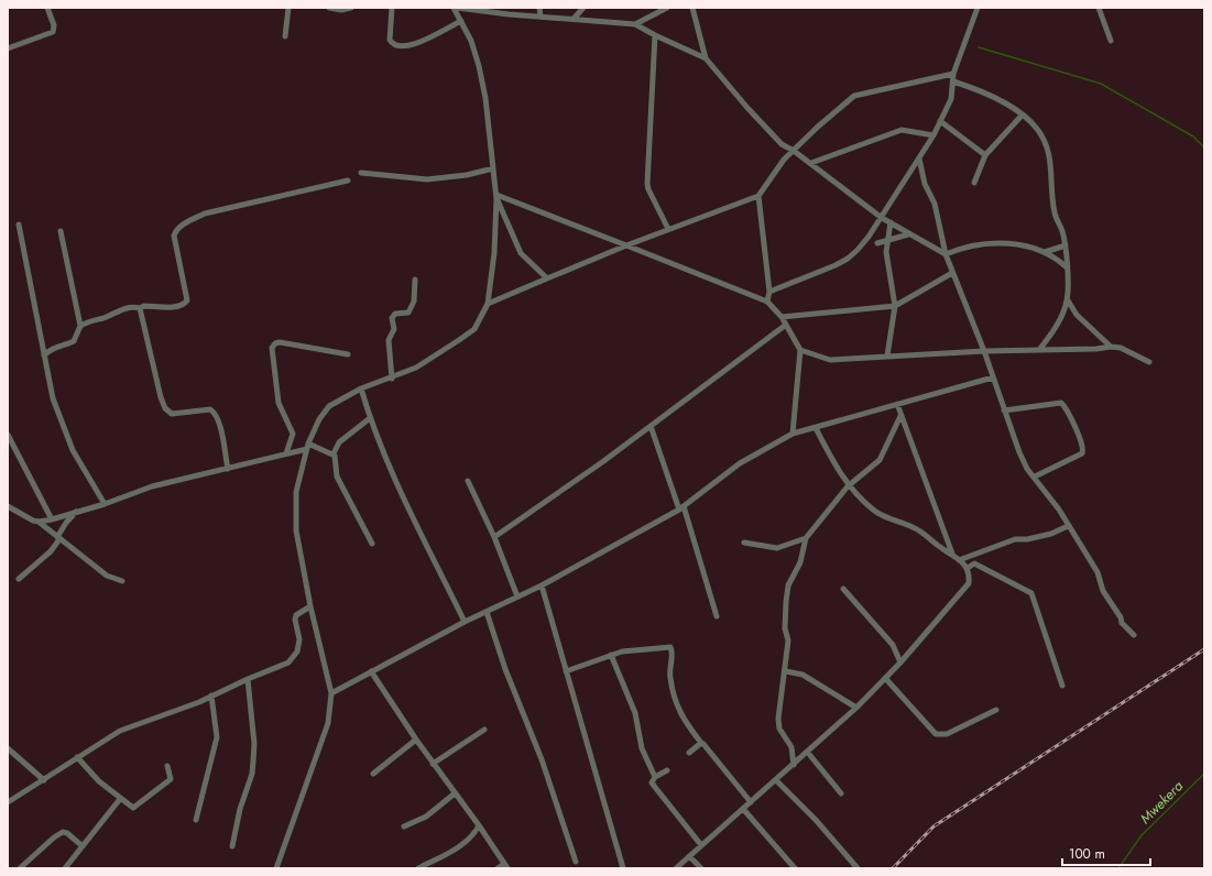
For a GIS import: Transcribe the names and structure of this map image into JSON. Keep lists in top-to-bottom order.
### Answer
{
  "water": ["Mwekera"],
  "scale_bar": "100 m"
}
